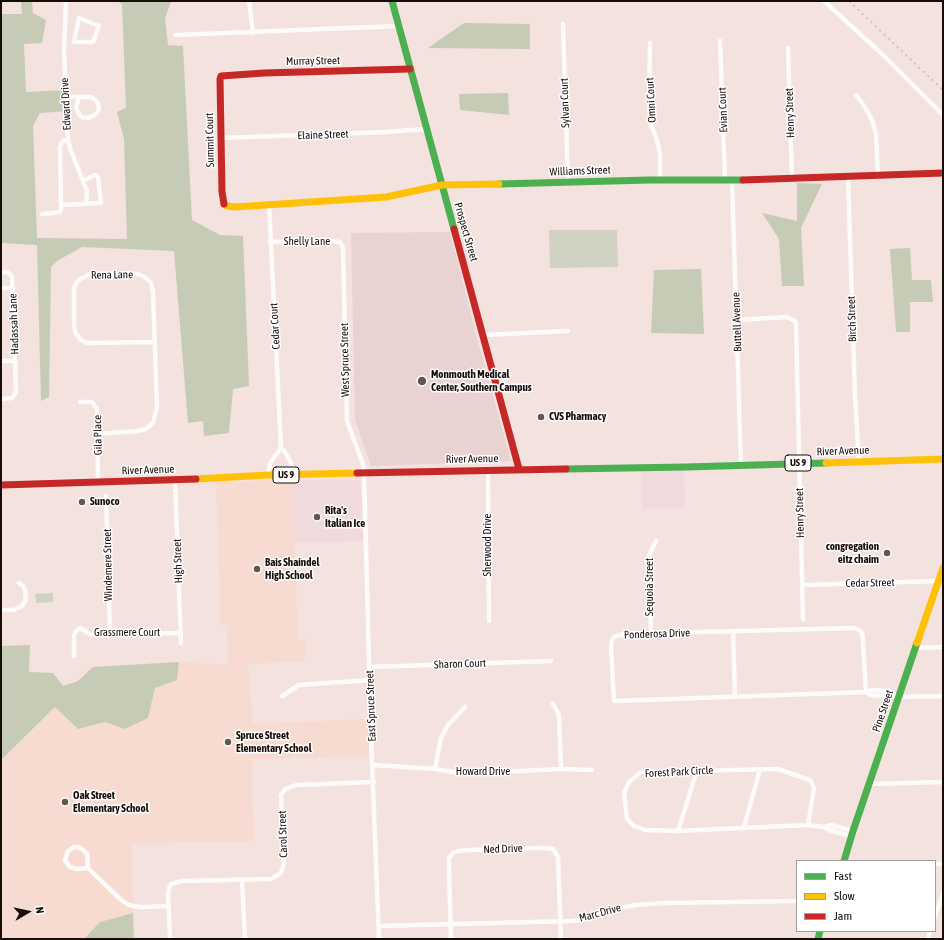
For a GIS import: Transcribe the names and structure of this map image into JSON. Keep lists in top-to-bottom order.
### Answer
{
  "streets": {
    "main road": [
      "Murray Street",
      "Summit Court",
      "Williams Street",
      "Prospect Street",
      "River Avenue",
      "US 9",
      "Pine Street"
    ],
    "street": [
      "Omni Court",
      "Sylvan Court",
      "Edward Drive",
      "Evian Court",
      "Henry Street",
      "Elaine Street",
      "Shelly Lane",
      "Rena Lane",
      "Birch Street",
      "Buttell Avenue",
      "Hadassah Lane",
      "Cedar Court",
      "West Spruce Street",
      "Gila Place",
      "Sherwood Drive",
      "High Street",
      "Windemere Street",
      "Cedar Street",
      "Sequoia Street",
      "Grassmere Court",
      "Ponderosa Drive",
      "Sharon Court",
      "East Spruce Street",
      "Howard Drive",
      "Forest Park Circle",
      "Carol Street",
      "Ned Drive",
      "Marc Drive"
    ]
  },
  "crossings": [
    ["Murray Street", "Summit Court"],
    ["Murray Street", "Prospect Street"],
    ["Omni Court", "Williams Street"],
    ["Sylvan Court", "Williams Street"],
    ["Evian Court", "Williams Street"],
    ["Evian Court", "Buttell Avenue"],
    ["Henry Street", "Williams Street"],
    ["Henry Street", "Buttell Avenue"],
    ["Henry Street", "River Avenue"],
    ["Henry Street", "Cedar Street"],
    ["Elaine Street", "Summit Court"],
    ["Elaine Street", "Prospect Street"],
    ["Summit Court", "Williams Street"],
    ["Williams Street", "Prospect Street"],
    ["Williams Street", "Birch Street"],
    ["Williams Street", "Buttell Avenue"],
    ["Williams Street", "Cedar Court"],
    ["Prospect Street", "River Avenue"],
    ["Shelly Lane", "Cedar Court"],
    ["Shelly Lane", "West Spruce Street"],
    ["Rena Lane", "Gila Place"],
    ["Birch Street", "River Avenue"],
    ["Buttell Avenue", "River Avenue"],
    ["Cedar Court", "River Avenue"],
    ["West Spruce Street", "River Avenue"],
    ["West Spruce Street", "East Spruce Street"],
    ["Gila Place", "River Avenue"],
    ["River Avenue", "Sherwood Drive"],
    ["River Avenue", "High Street"],
    ["River Avenue", "East Spruce Street"],
    ["High Street", "Grassmere Court"],
    ["Windemere Street", "Grassmere Court"],
    ["Cedar Street", "Pine Street"],
    ["Sequoia Street", "Ponderosa Drive"],
    ["Ponderosa Drive", "Pine Street"],
    ["Sharon Court", "East Spruce Street"],
    ["East Spruce Street", "Howard Drive"],
    ["East Spruce Street", "Carol Street"],
    ["East Spruce Street", "Marc Drive"],
    ["Pine Street", "Forest Park Circle"],
    ["Ned Drive", "Marc Drive"]
  ],
  "places": [
    "Monmouth Medical Center, Southern Campus",
    "CVS Pharmacy",
    "Sunoco",
    "Rita's Italian Ice",
    "congregation eitz chaim",
    "Bais Shaindel High School",
    "Spruce Street Elementary School",
    "Oak Street Elementary School"
  ],
  "legend": ["Fast", "Slow", "Jam"],
  "north": "right"
}
